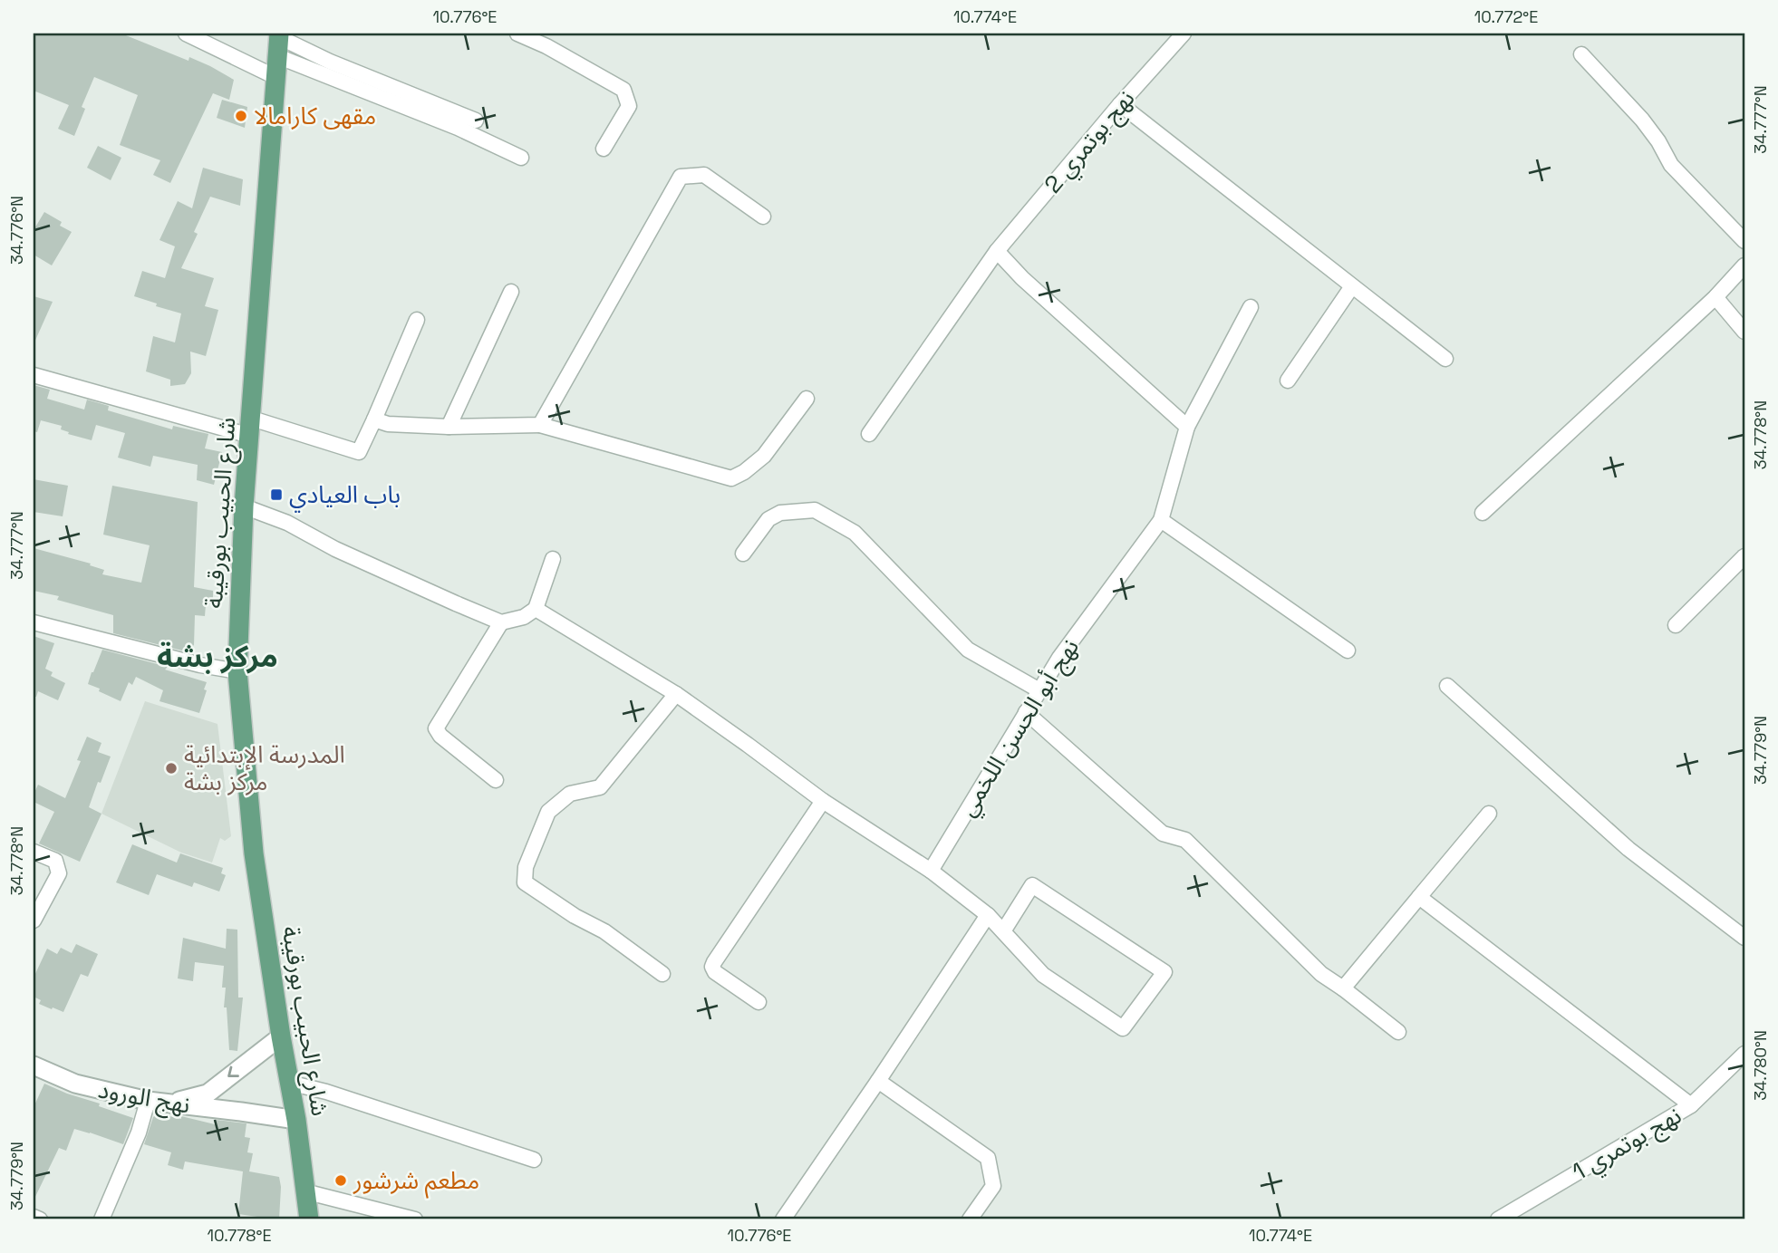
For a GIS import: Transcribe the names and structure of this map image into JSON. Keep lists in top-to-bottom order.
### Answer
{
  "streets": {
    "main road": ["شارع الحبيب بورقيبة"],
    "street": [
      "نهج بوتمري 2",
      "نهج أبو الحسن اللخمي",
      "نهج الورود",
      "نهج بوتمري 1"
    ]
  },
  "crossings": [
    ["شارع الحبيب بورقيبة", "نهج الورود"]
  ],
  "districts": ["مركز بشة"],
  "places": {
    "other": ["مقهى كارامالا", "المدرسة الإبتدائية مركز بشة", "مطعم شرشور"],
    "transit": ["باب العيادي"]
  },
  "coordinates": [
    "10.776°E",
    "10.774°E",
    "10.772°E",
    "34.777°N",
    "34.776°N",
    "34.778°N",
    "34.779°N",
    "34.780°N",
    "10.778°E"
  ]
}
